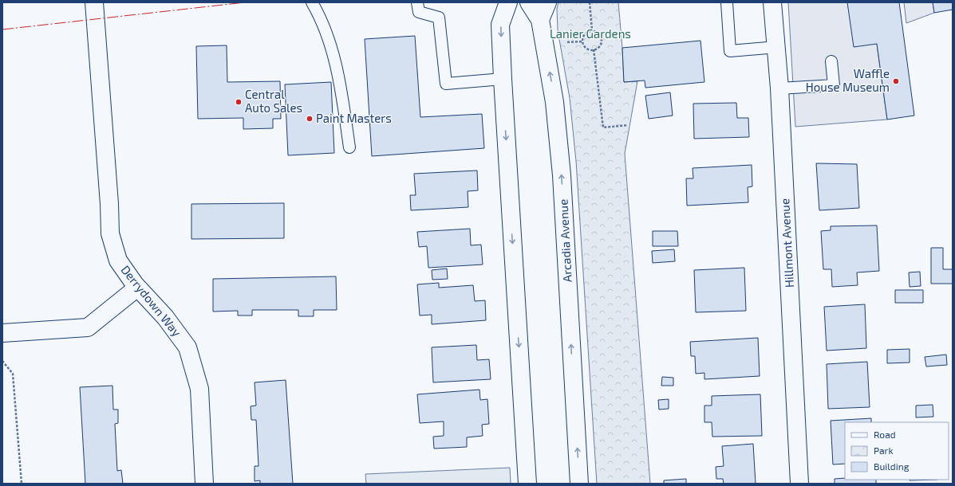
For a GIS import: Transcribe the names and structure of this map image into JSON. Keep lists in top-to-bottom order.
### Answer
{
  "streets": {
    "street": ["Arcadia Avenue", "Hillmont Avenue", "Derrydown Way"]
  },
  "parks": ["Lanier Gardens"],
  "places": ["Waffle House Museum", "Central Auto Sales", "Paint Masters"],
  "legend": ["Road", "Park", "Building"]
}
